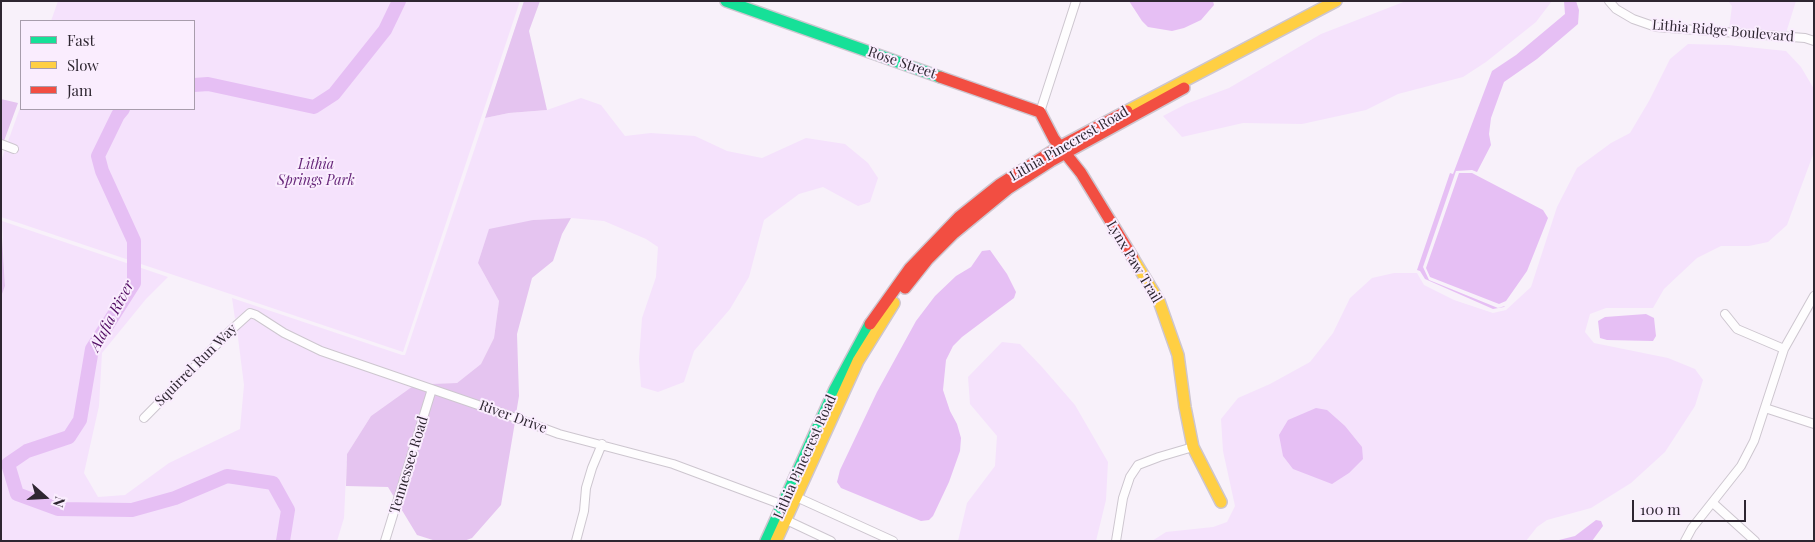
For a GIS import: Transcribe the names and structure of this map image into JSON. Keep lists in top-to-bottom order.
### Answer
{
  "streets": {
    "main road": ["Rose Street", "Lithia Pinecrest Road", "Lynx Paw Trail"],
    "street": [
      "Lithia Ridge Boulevard",
      "Squirrel Run Way",
      "River Drive",
      "Tennessee Road"
    ]
  },
  "crossings": [
    ["Lithia Pinecrest Road", "Lynx Paw Trail"],
    ["Lithia Pinecrest Road", "River Drive"],
    ["Squirrel Run Way", "River Drive"],
    ["River Drive", "Tennessee Road"]
  ],
  "water": ["Alafia River"],
  "parks": ["Lithia Springs Park"],
  "legend": ["Fast", "Slow", "Jam"],
  "scale_bar": "100 m",
  "north": "right"
}
